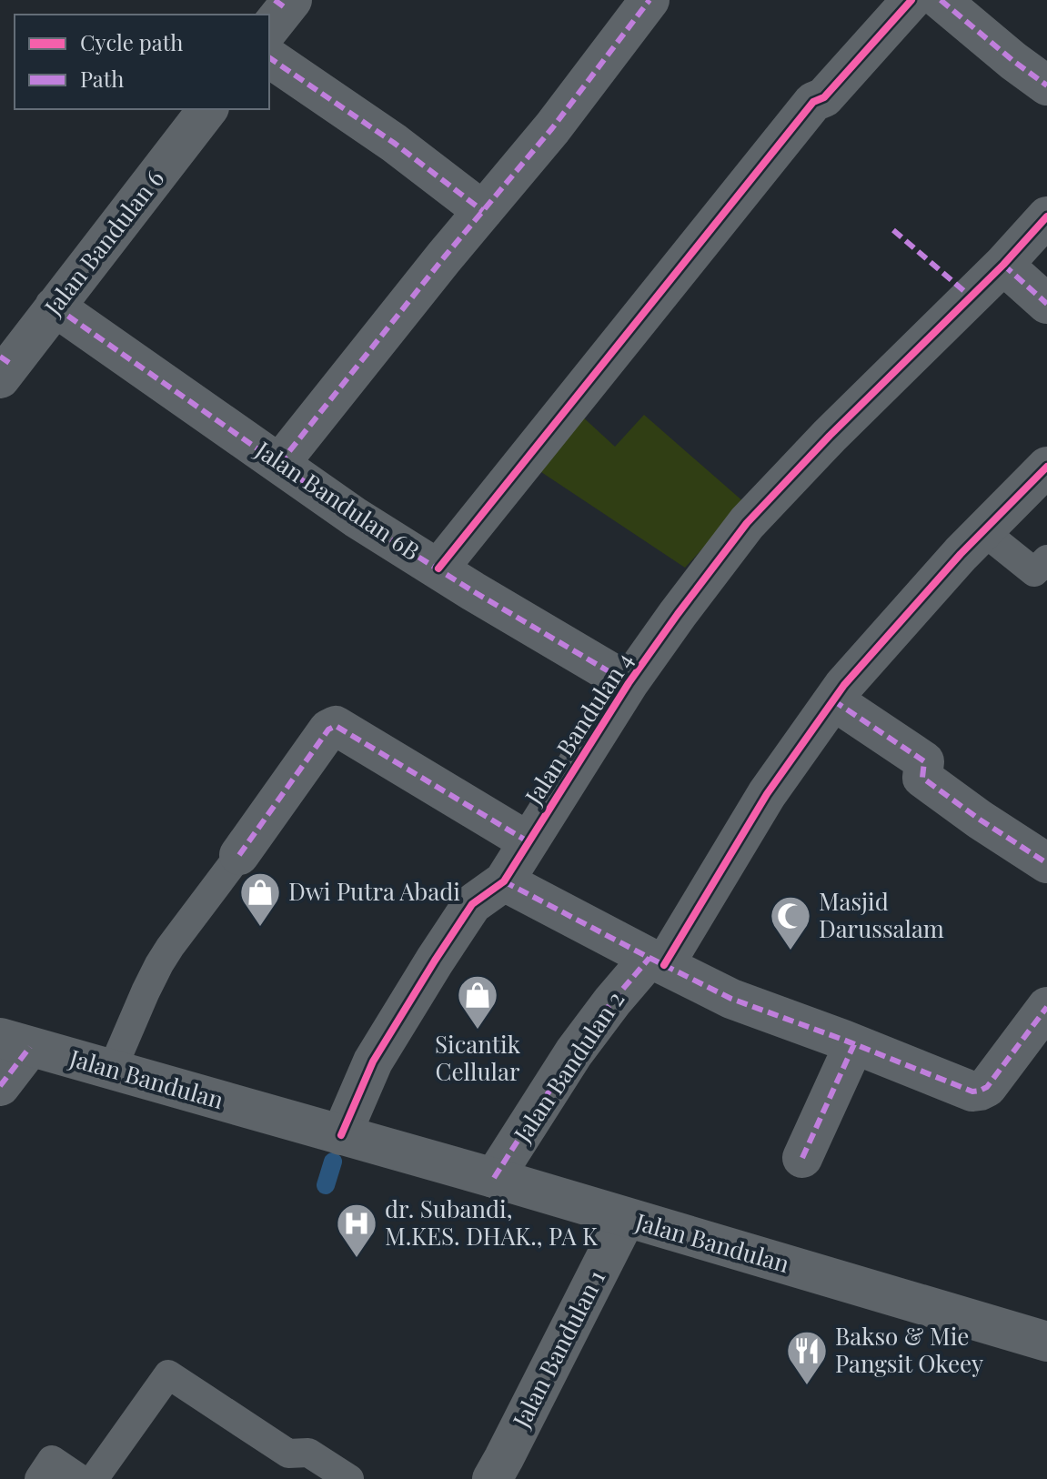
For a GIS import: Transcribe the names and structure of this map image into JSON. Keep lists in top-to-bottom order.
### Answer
{
  "streets": {
    "street": [
      "Jalan Bandulan 6",
      "Jalan Bandulan 6B",
      "Jalan Bandulan 4",
      "Jalan Bandulan 2",
      "Jalan Bandulan",
      "Jalan Bandulan 1"
    ]
  },
  "crossings": [
    ["Jalan Bandulan 6", "Jalan Bandulan 6B"],
    ["Jalan Bandulan 6B", "Jalan Bandulan 4"],
    ["Jalan Bandulan 4", "Jalan Bandulan"],
    ["Jalan Bandulan 2", "Jalan Bandulan"],
    ["Jalan Bandulan", "Jalan Bandulan 1"]
  ],
  "places": {
    "shop": ["Dwi Putra Abadi", "Sicantik Cellular"],
    "mosque": ["Masjid Darussalam"],
    "hospital": ["dr. Subandi, M.KES. DHAK., PA K"],
    "restaurant": ["Bakso & Mie Pangsit Okeey"]
  },
  "legend": ["Cycle path", "Path"]
}
